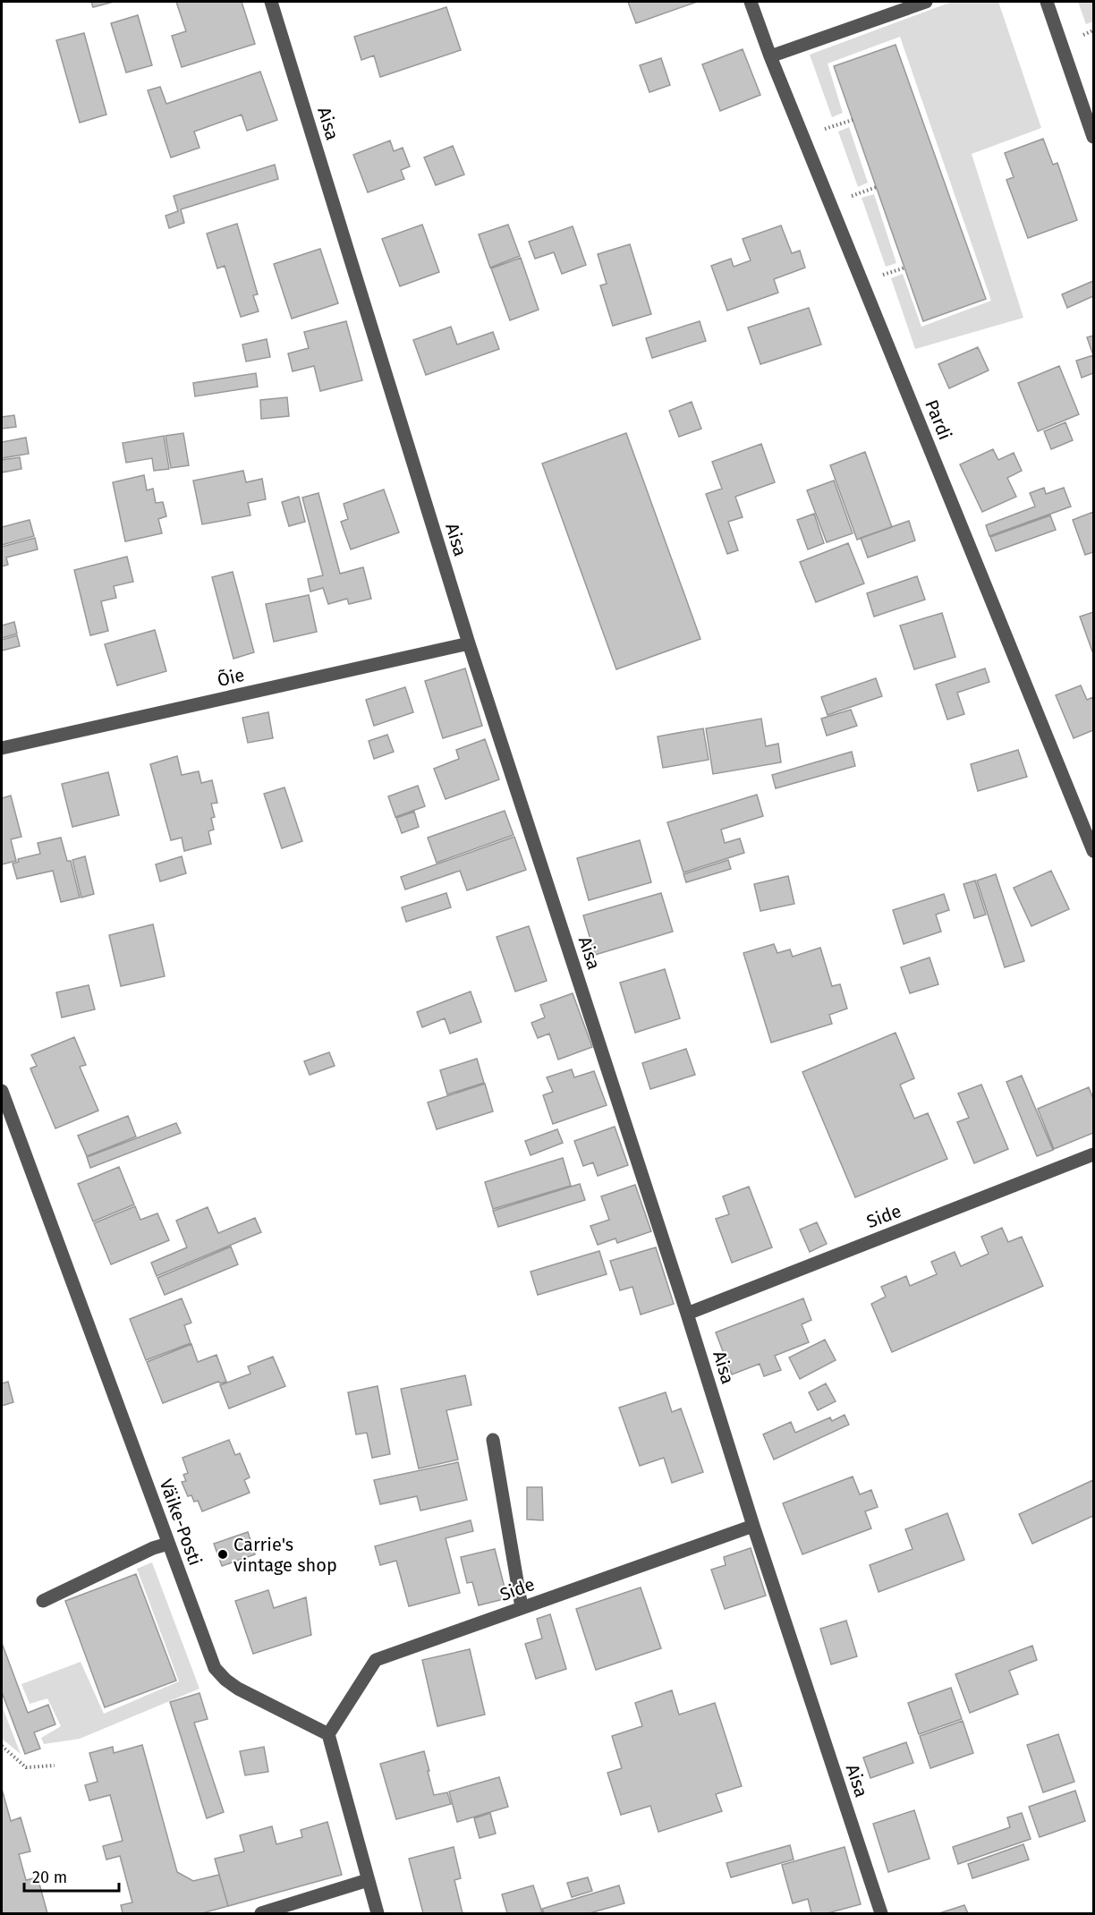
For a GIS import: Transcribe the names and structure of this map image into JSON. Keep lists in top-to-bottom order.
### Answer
{
  "streets": {
    "street": [
      "Aisa",
      "Pardi",
      "Õie",
      "Side",
      "Väike-Posti"
    ]
  },
  "crossings": [
    ["Aisa", "Õie"],
    ["Aisa", "Side"],
    ["Side", "Väike-Posti"]
  ],
  "places": ["Carrie's vintage shop"],
  "scale_bar": "20 m"
}
